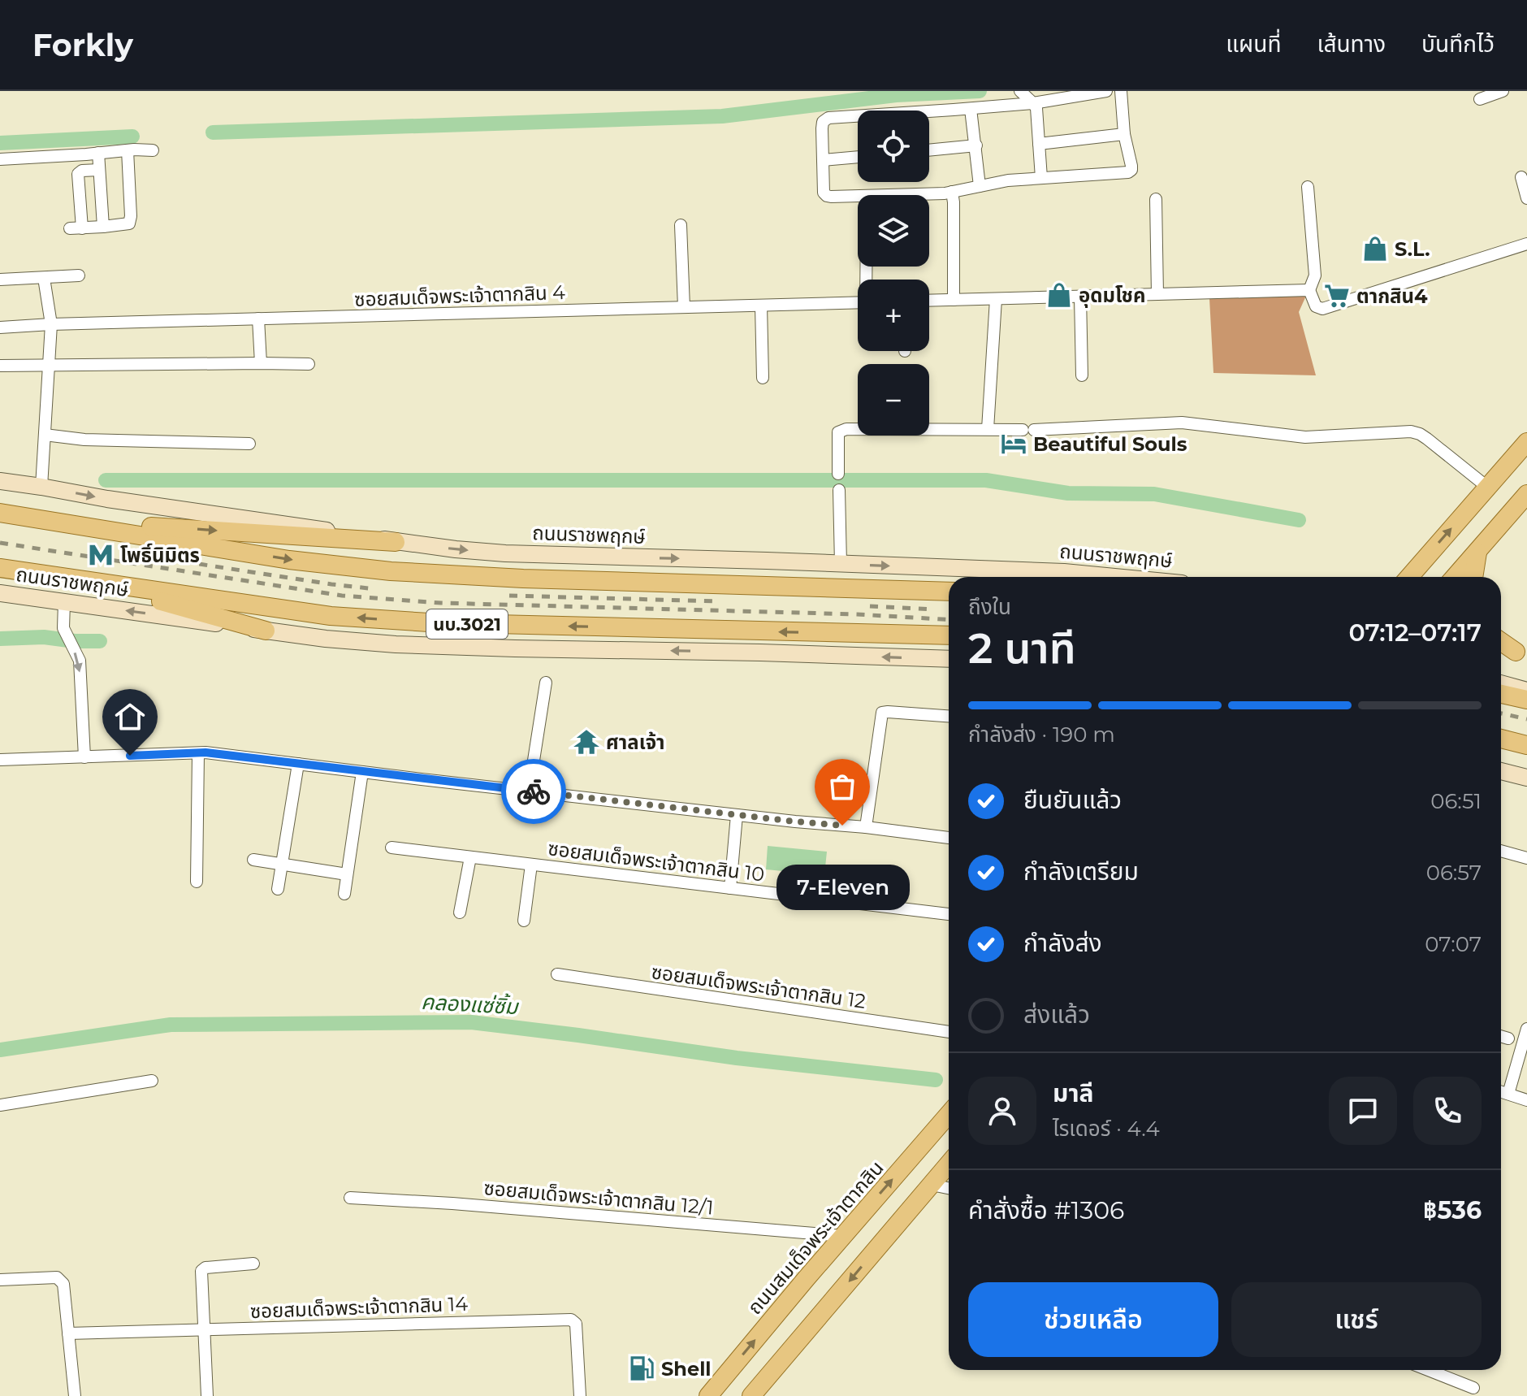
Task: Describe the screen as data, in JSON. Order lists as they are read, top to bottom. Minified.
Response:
{"streets":{"main road":["ถนนราชพฤกษ์","นบ.3021","ถนนสมเด็จพระเจ้าตากสิน"],"street":["ซอยสมเด็จพระเจ้าตากสิน 4","ซอยสมเด็จพระเจ้าตากสิน 10","ซอยสมเด็จพระเจ้าตากสิน 12","ซอยสมเด็จพระเจ้าตากสิน 12/1","ซอยสมเด็จพระเจ้าตากสิน 14"]},"crossings":[["ซอยสมเด็จพระเจ้าตากสิน 12/1","ถนนสมเด็จพระเจ้าตากสิน"]],"water":["คลองแซ่ซิ้ม"],"places":{"shop":["S.L.","อุดมโชค"],"supermarket":["ตากสิน4"],"hotel":["Beautiful Souls"],"metro station":["โพธิ์นิมิตร"],"temple":["ศาลเจ้า"],"other":["7-Eleven"],"fuel station":["Shell"]},"page":{"header":"Forkly","nav":["แผนที่","เส้นทาง","บันทึกไว้"],"map_buttons":["+","−"],"heading":["2 นาที","ถึงใน","07:12–07:17"],"panel":["มาลี","ไรเดอร์ · 4.4","คำสั่งซื้อ #1306","฿536"],"bar":"กำลังส่ง · 190 m","list":[["ยืนยันแล้ว","06:51"],["กำลังเตรียม","06:57"],["กำลังส่ง","07:07"],"ส่งแล้ว"],"bubble":"7-Eleven","buttons":["ช่วยเหลือ","แชร์"]}}
